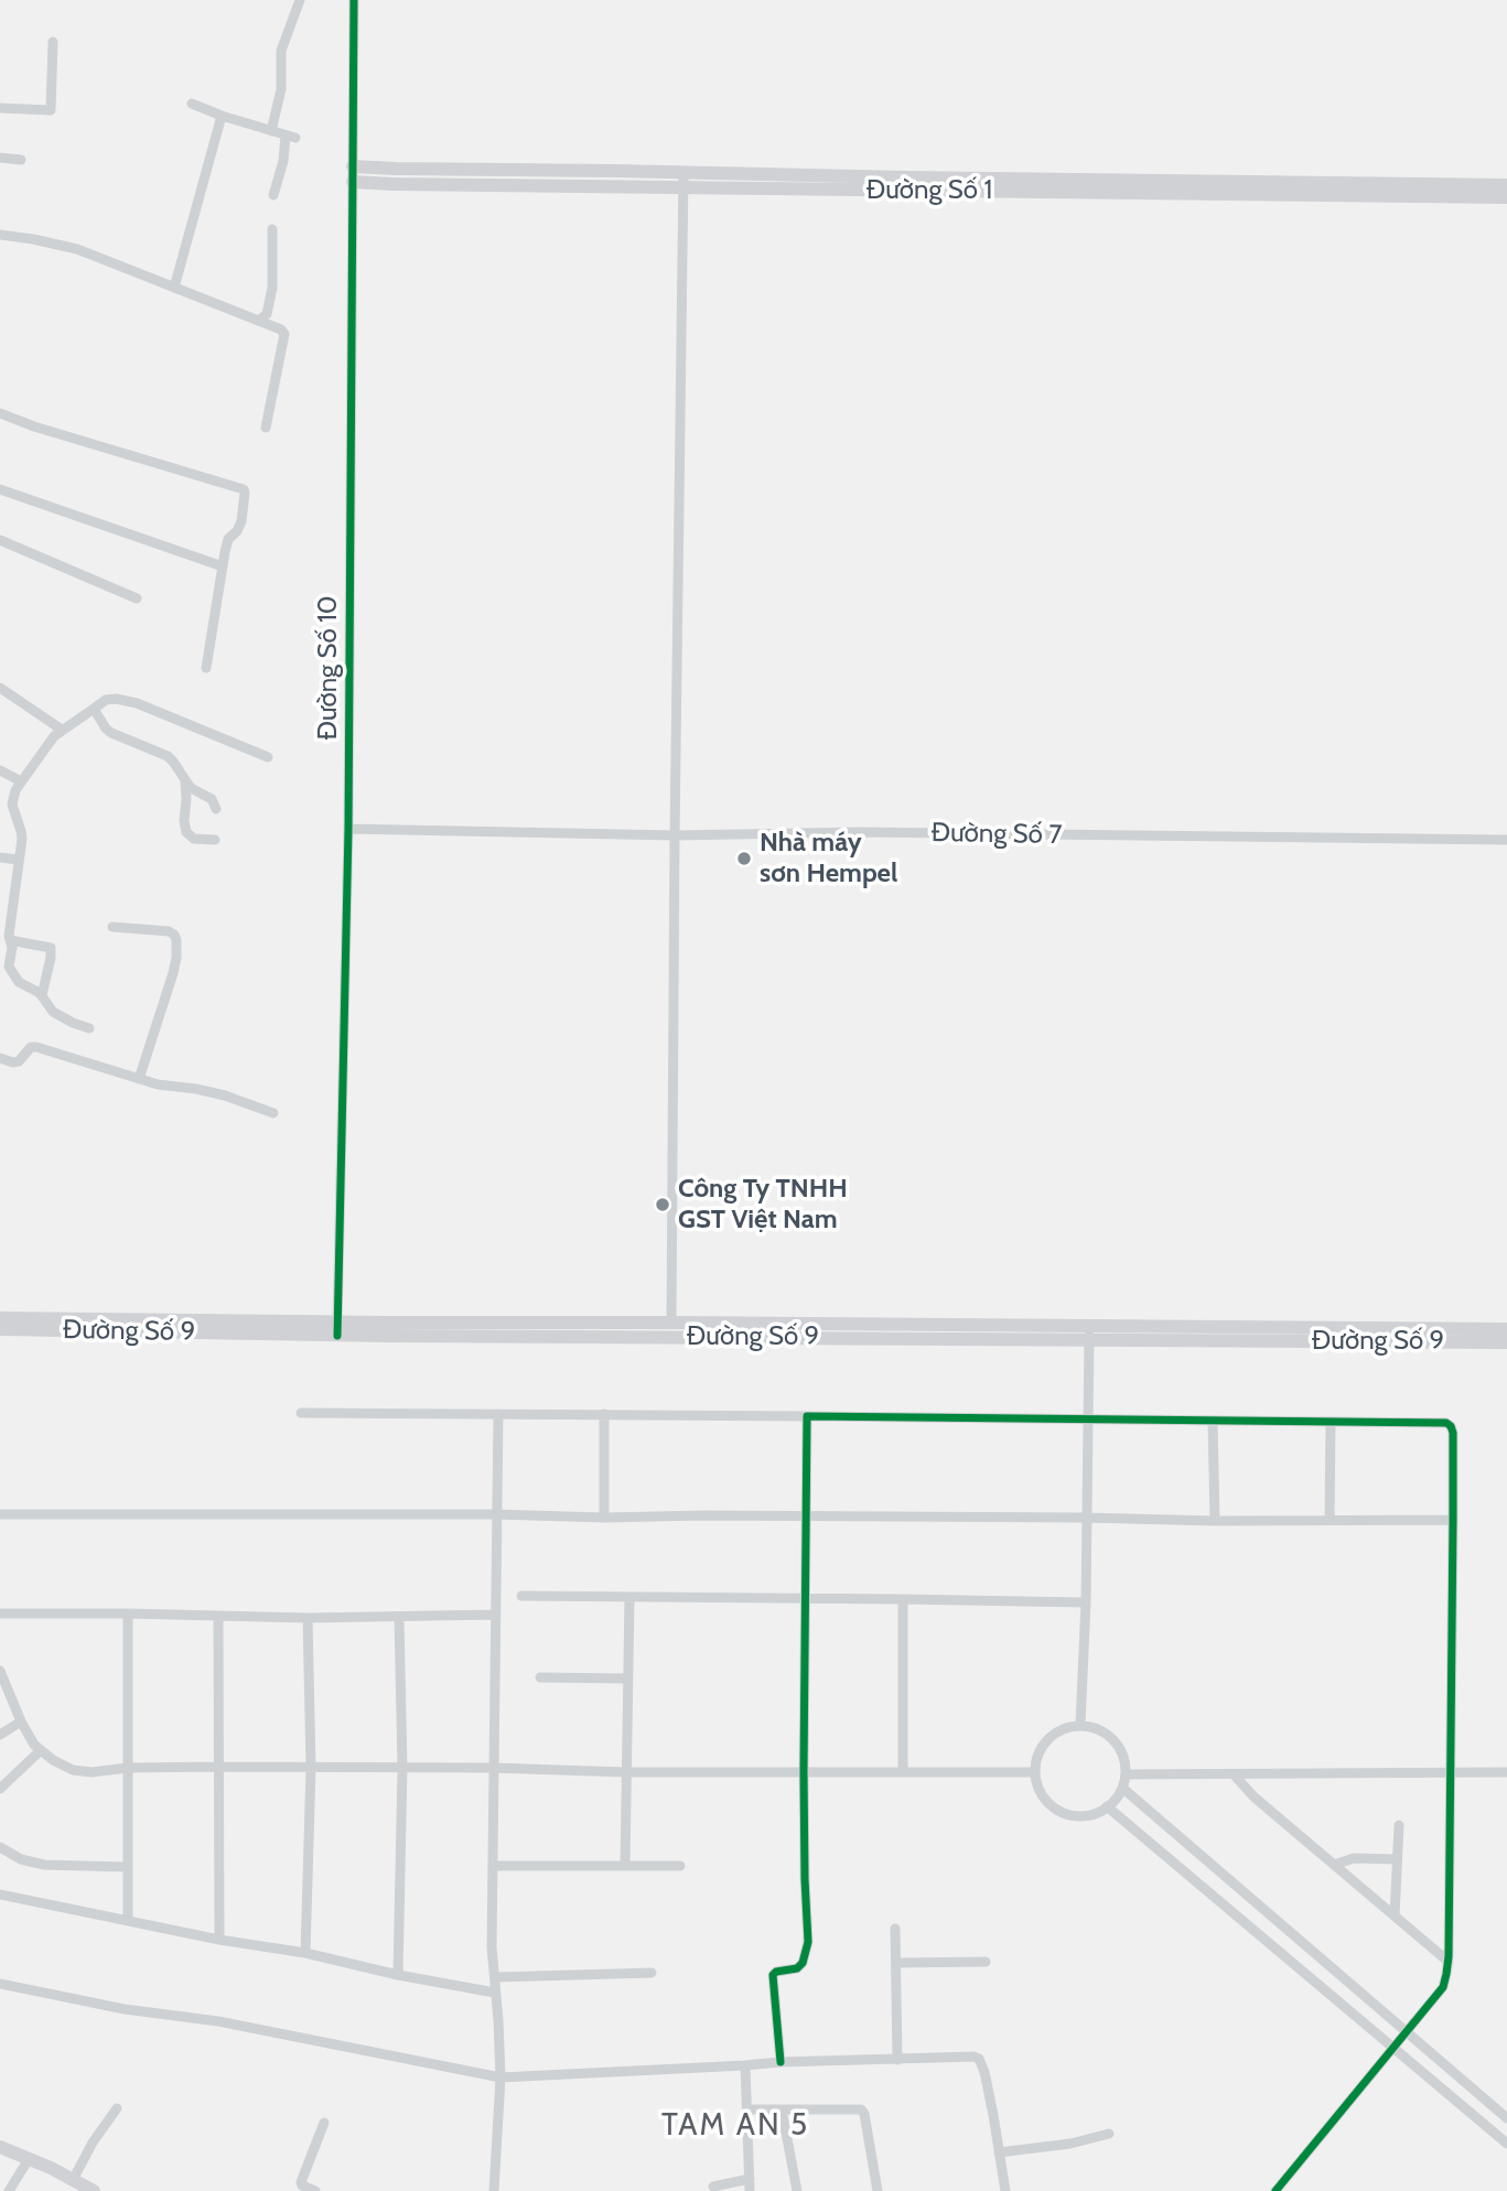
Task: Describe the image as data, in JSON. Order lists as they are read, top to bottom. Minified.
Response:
{"streets":{"street":["Đường Số 1","Đường Số 10","Đường Số 7","Đường Số 9"]},"crossings":[["Đường Số 1","Đường Số 10"],["Đường Số 10","Đường Số 7"],["Đường Số 10","Đường Số 9"]],"districts":["TAM AN 5"],"places":["Nhà máy sơn Hempel","Công Ty TNHH GST Việt Nam"]}
